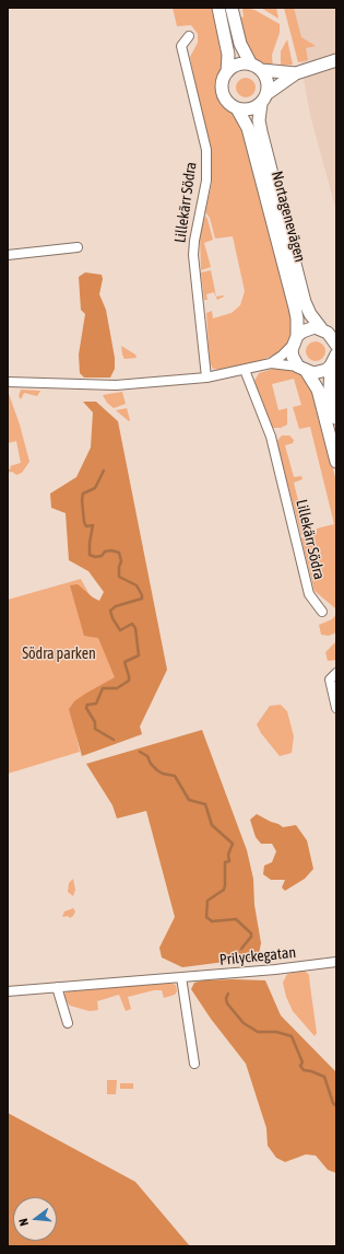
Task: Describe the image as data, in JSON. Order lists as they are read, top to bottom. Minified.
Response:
{"streets":{"street":["Lillekärr Södra","Nortagenevägen","Prilyckegatan"]},"parks":["Södra parken"],"north":"left"}
